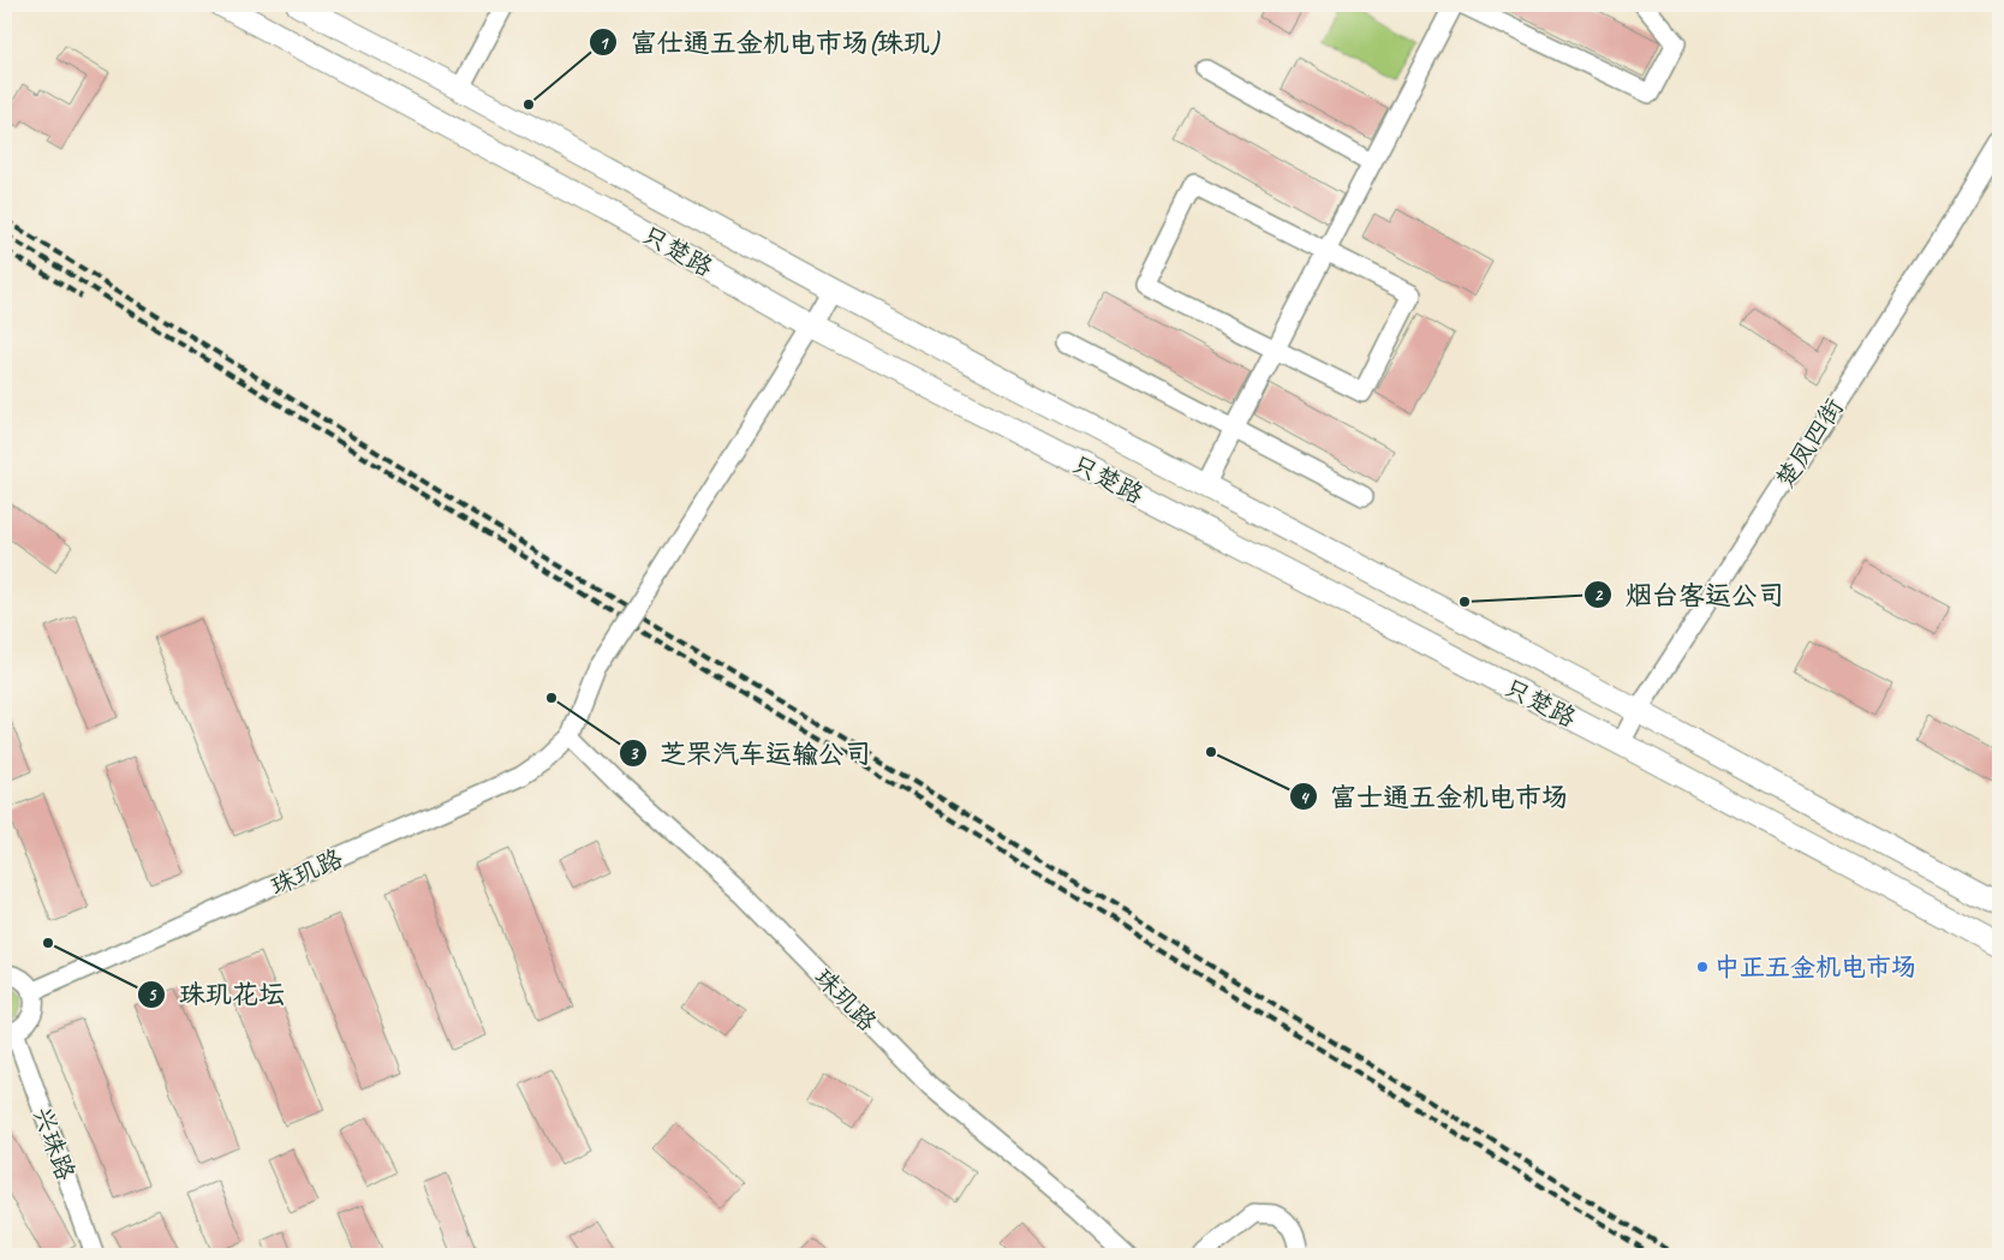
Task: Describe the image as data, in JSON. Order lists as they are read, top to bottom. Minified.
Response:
{"streets":{"main road":["只楚路"],"street":["楚凤四街","珠玑路","兴珠路"]},"crossings":[["只楚路","楚凤四街"],["只楚路","珠玑路"]],"places":["富仕通五金机电市场(珠玑)","烟台客运公司","芝罘汽车运输公司","富士通五金机电市场","珠玑花坛","中正五金机电市场"]}
